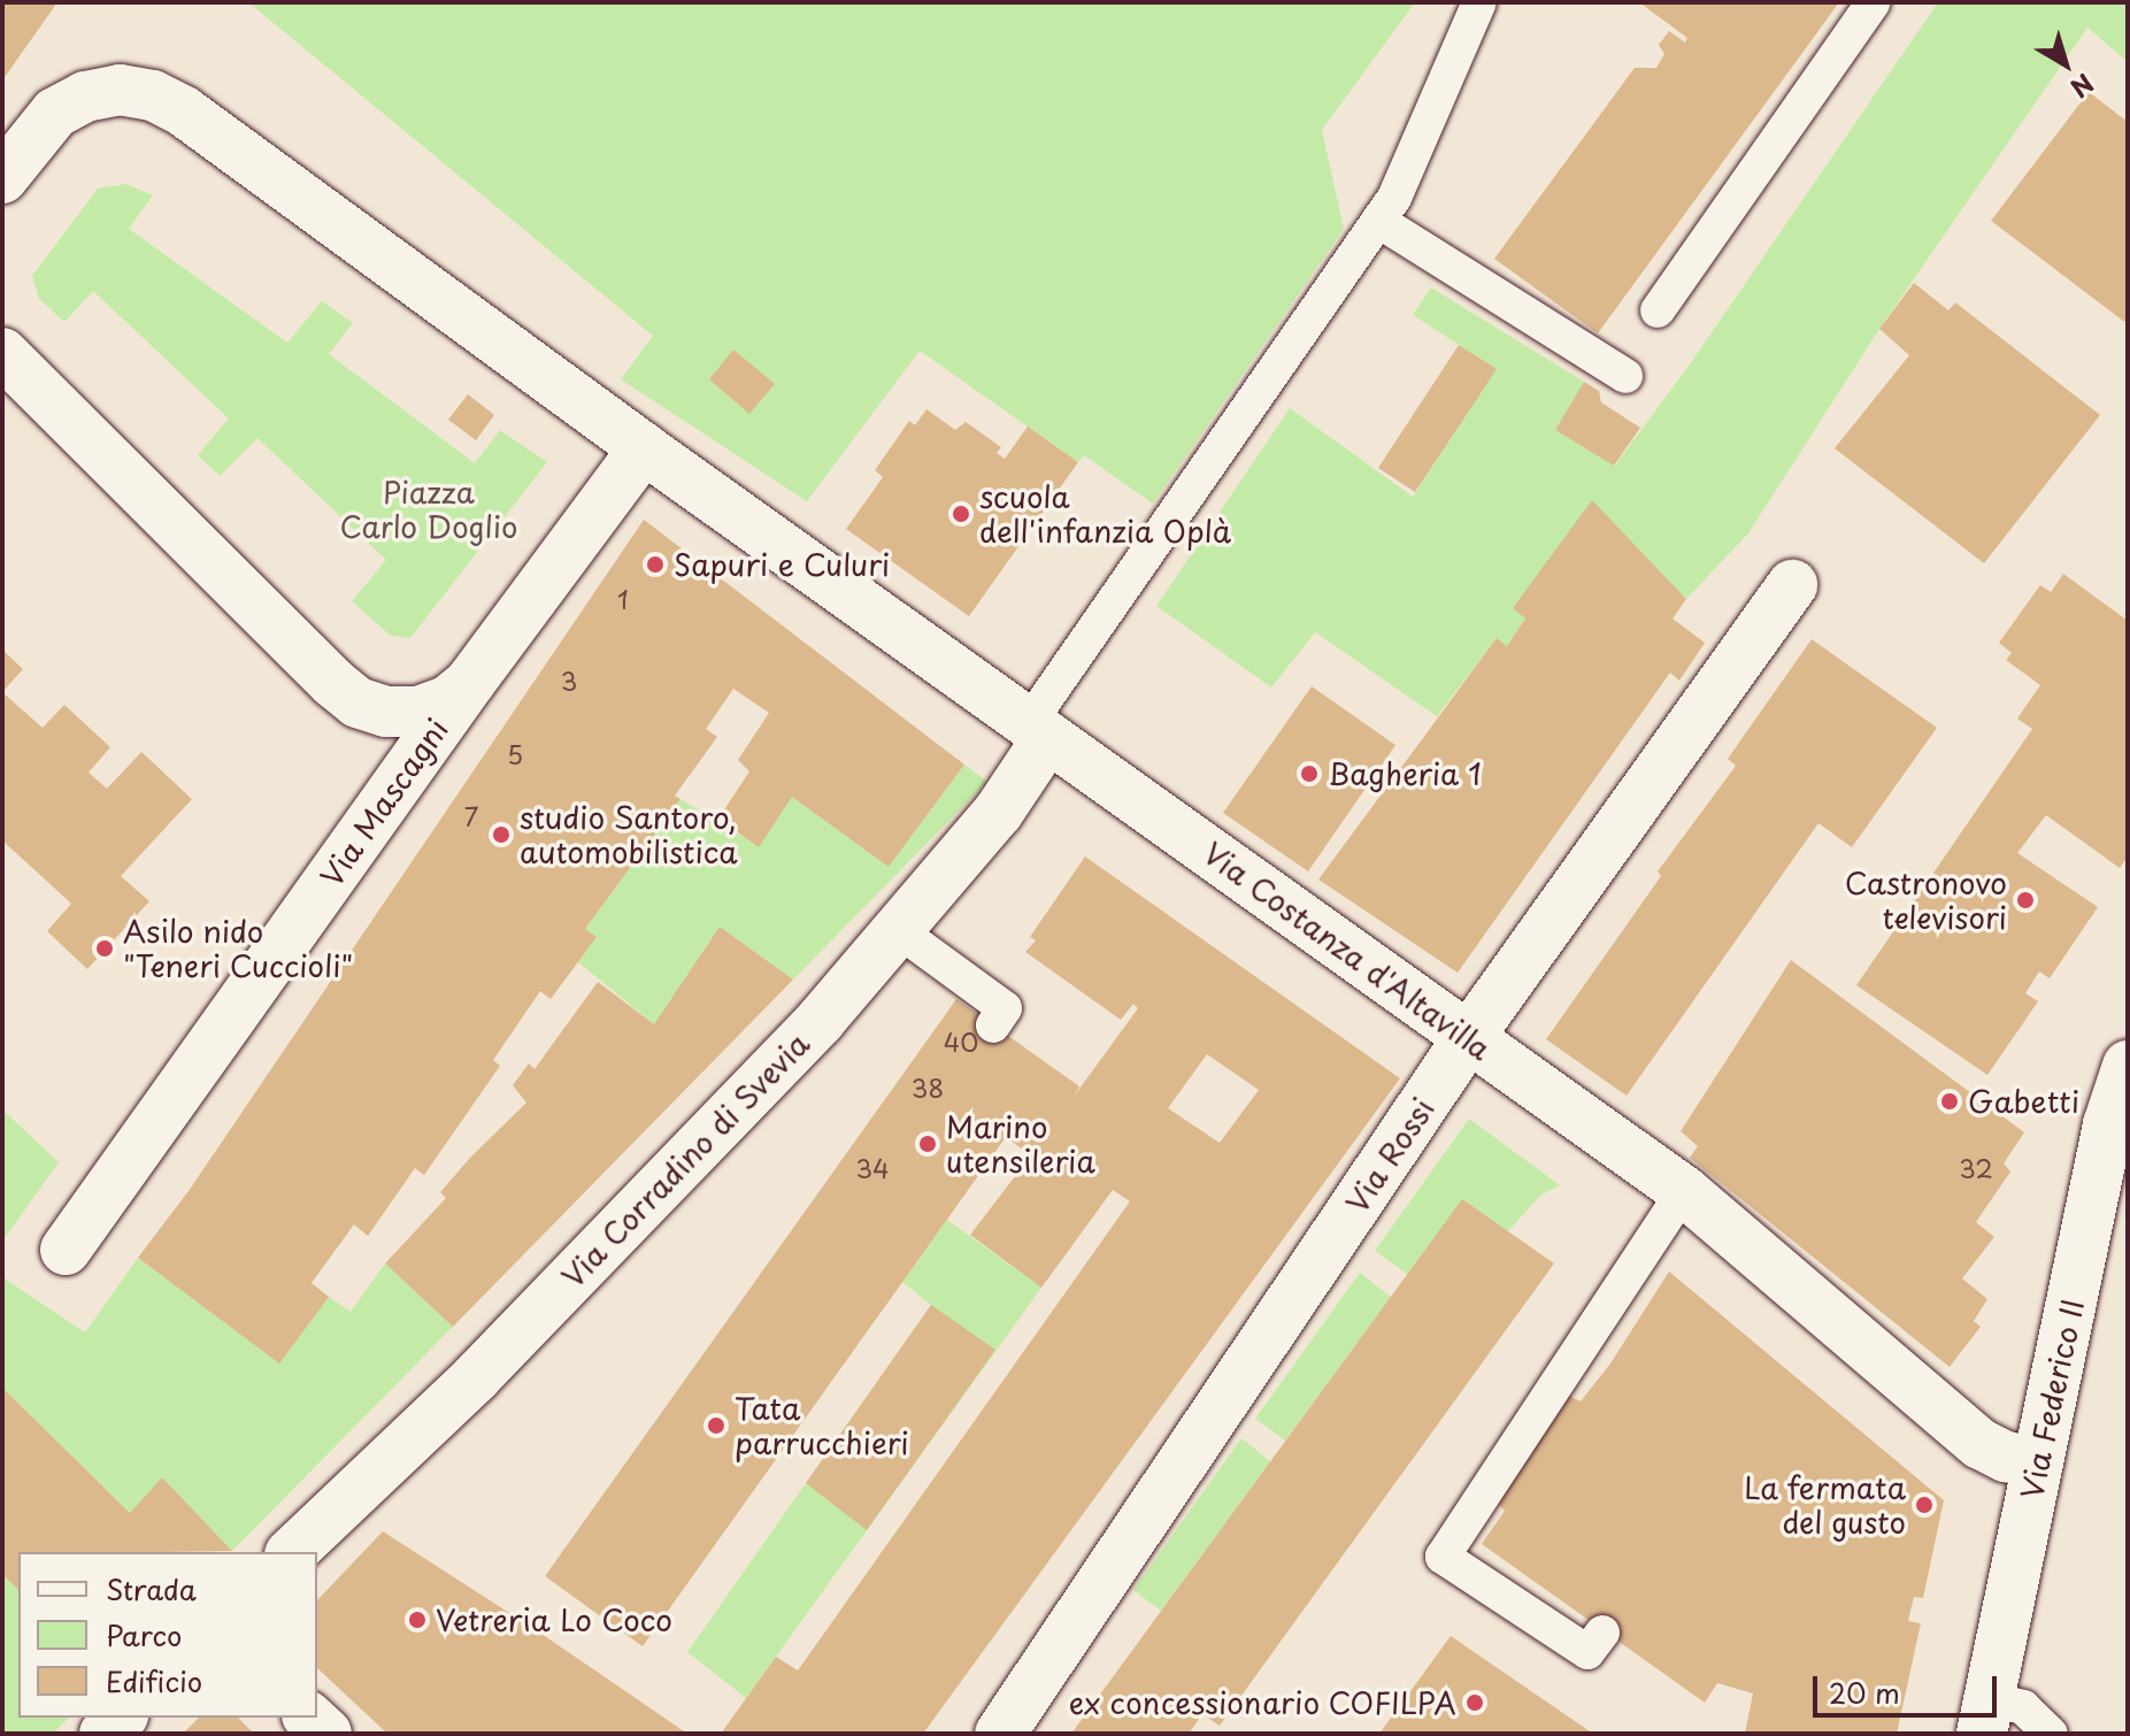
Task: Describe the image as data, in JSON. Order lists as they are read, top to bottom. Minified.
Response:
{"streets":{"street":["Via Mascagni","Via Costanza d'Altavilla","Via Rossi","Via Corradino di Svevia","Via Federico II"]},"crossings":[["Via Mascagni","Via Costanza d'Altavilla"],["Via Costanza d'Altavilla","Via Rossi"],["Via Costanza d'Altavilla","Via Corradino di Svevia"],["Via Costanza d'Altavilla","Via Federico II"]],"parks":["Piazza Carlo Doglio"],"places":["scuola dell'infanzia Oplà","Sapuri e Culuri","Bagheria 1","studio Santoro, automobilistica","Castronovo televisori","Asilo nido \"Teneri Cuccioli\"","Gabetti","Marino utensileria","Tata parrucchieri","La fermata del gusto","Vetreria Lo Coco","ex concessionario COFILPA"],"house_numbers":["1","3","5","7","40","38","34","32"],"legend":["Strada","Parco","Edificio"],"scale_bar":"20 m","north":"bottom right"}
